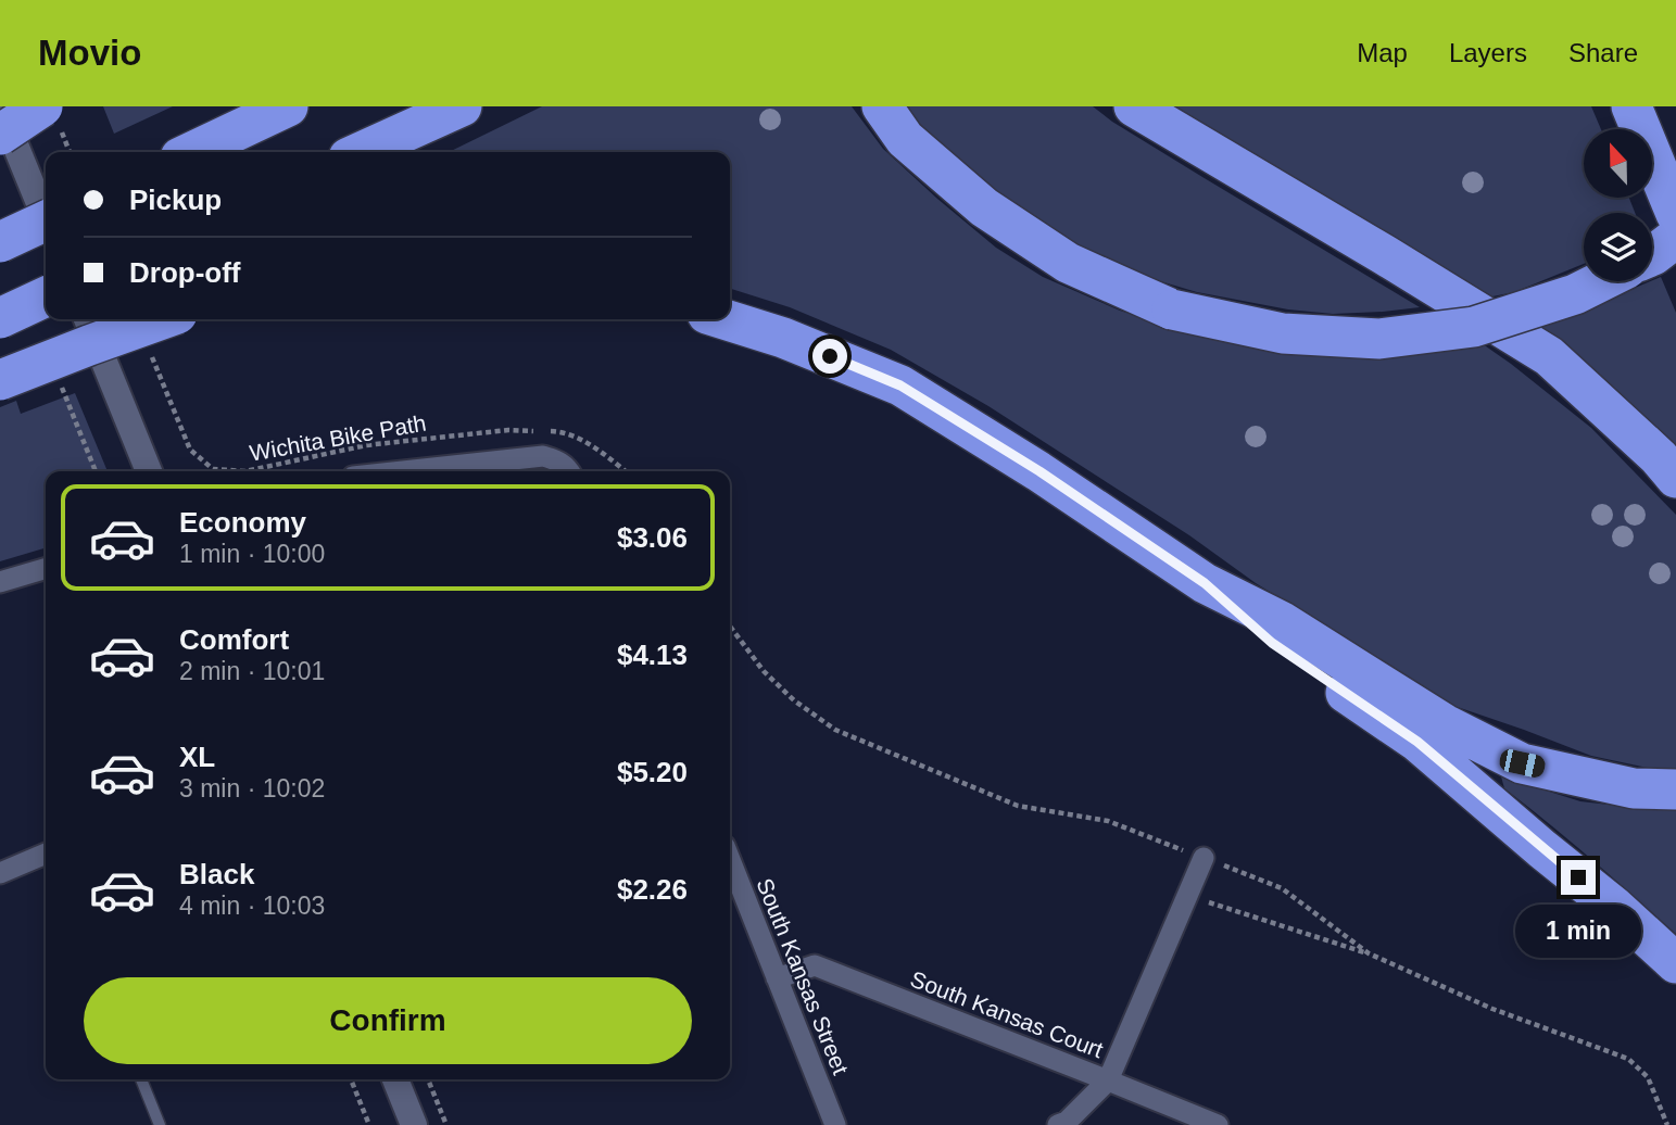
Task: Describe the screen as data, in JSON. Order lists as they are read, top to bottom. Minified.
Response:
{"streets":{"street":["South Kansas Street","South Kansas Court"],"path":["Wichita Bike Path"]},"crossings":[["South Kansas Street","South Kansas Court"]],"north":"top","page":{"header":"Movio","nav":["Map","Layers","Share"],"banner":["Pickup","Drop-off"],"list":[{"name":"Economy","note":"1 min · 10:00","value":"$3.06"},{"name":"Comfort","note":"2 min · 10:01","value":"$4.13"},{"name":"XL","note":"3 min · 10:02","value":"$5.20"},{"name":"Black","note":"4 min · 10:03","value":"$2.26"}],"bubble":"1 min","buttons":"Confirm"}}
